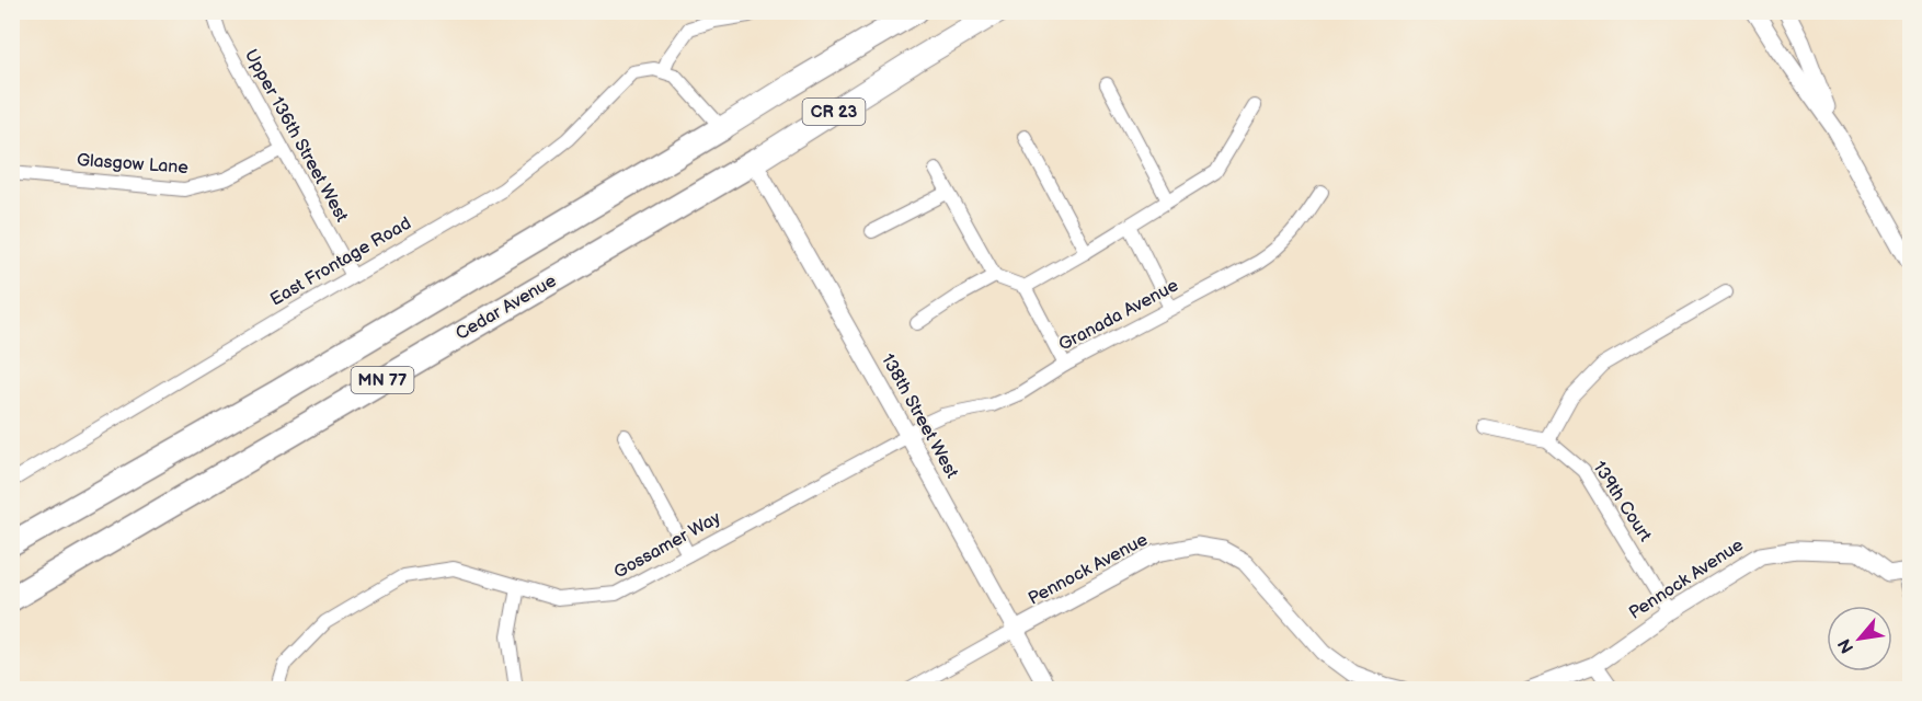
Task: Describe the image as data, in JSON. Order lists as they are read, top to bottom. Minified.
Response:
{"streets":{"highway":["CR 23","Cedar Avenue","MN 77"],"street":["Upper 136th Street West","Glasgow Lane","East Frontage Road","Granada Avenue","138th Street West","139th Court","Gossamer Way","Pennock Avenue"]},"crossings":[["CR 23","MN 77"],["Upper 136th Street West","Glasgow Lane"],["Upper 136th Street West","East Frontage Road"],["Cedar Avenue","138th Street West"],["Granada Avenue","138th Street West"],["Granada Avenue","Gossamer Way"],["138th Street West","Gossamer Way"],["138th Street West","Pennock Avenue"],["139th Court","Pennock Avenue"]],"north":"bottom left"}
